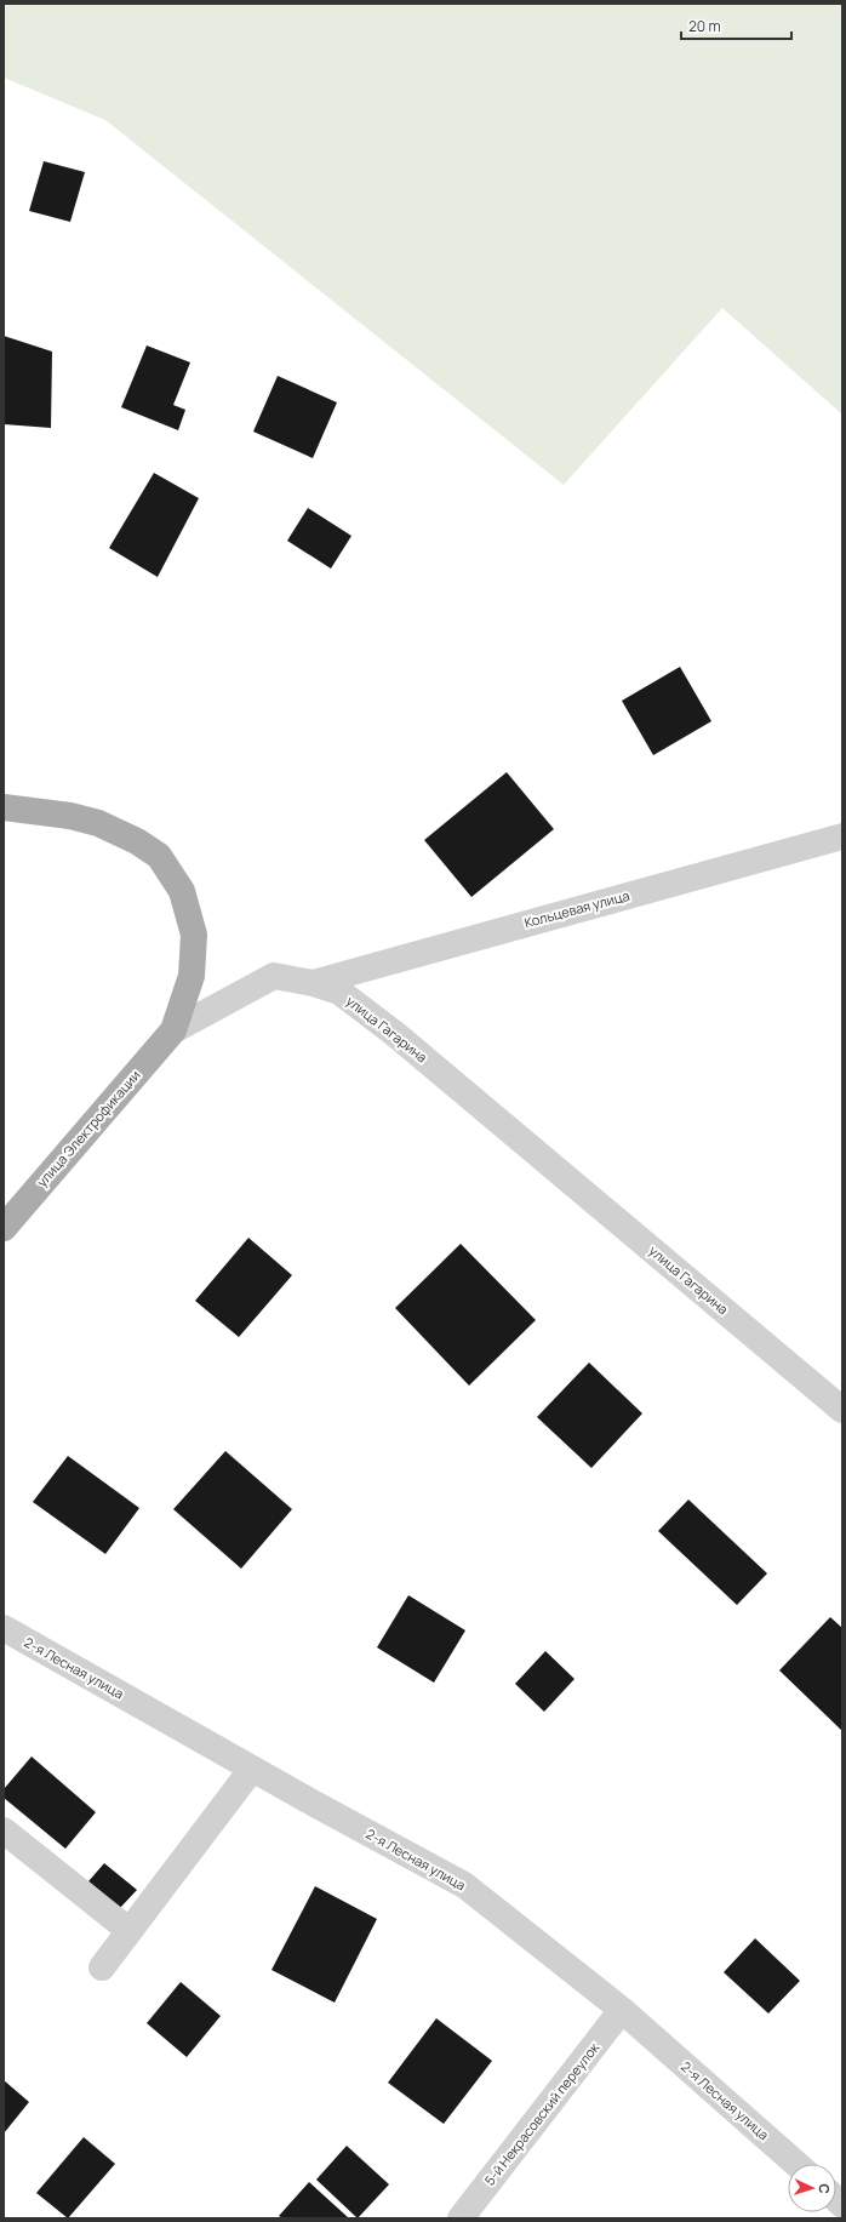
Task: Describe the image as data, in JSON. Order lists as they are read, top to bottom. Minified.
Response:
{"streets":{"main road":["улица Электрофикации"],"street":["Кольцевая улица","улица Гагарина","2-я Лесная улица","5-й Некрасовский переулок"]},"crossings":[["Кольцевая улица","улица Гагарина"],["улица Гагарина","улица Электрофикации"],["2-я Лесная улица","5-й Некрасовский переулок"]],"scale_bar":"20 m","north":"right"}
